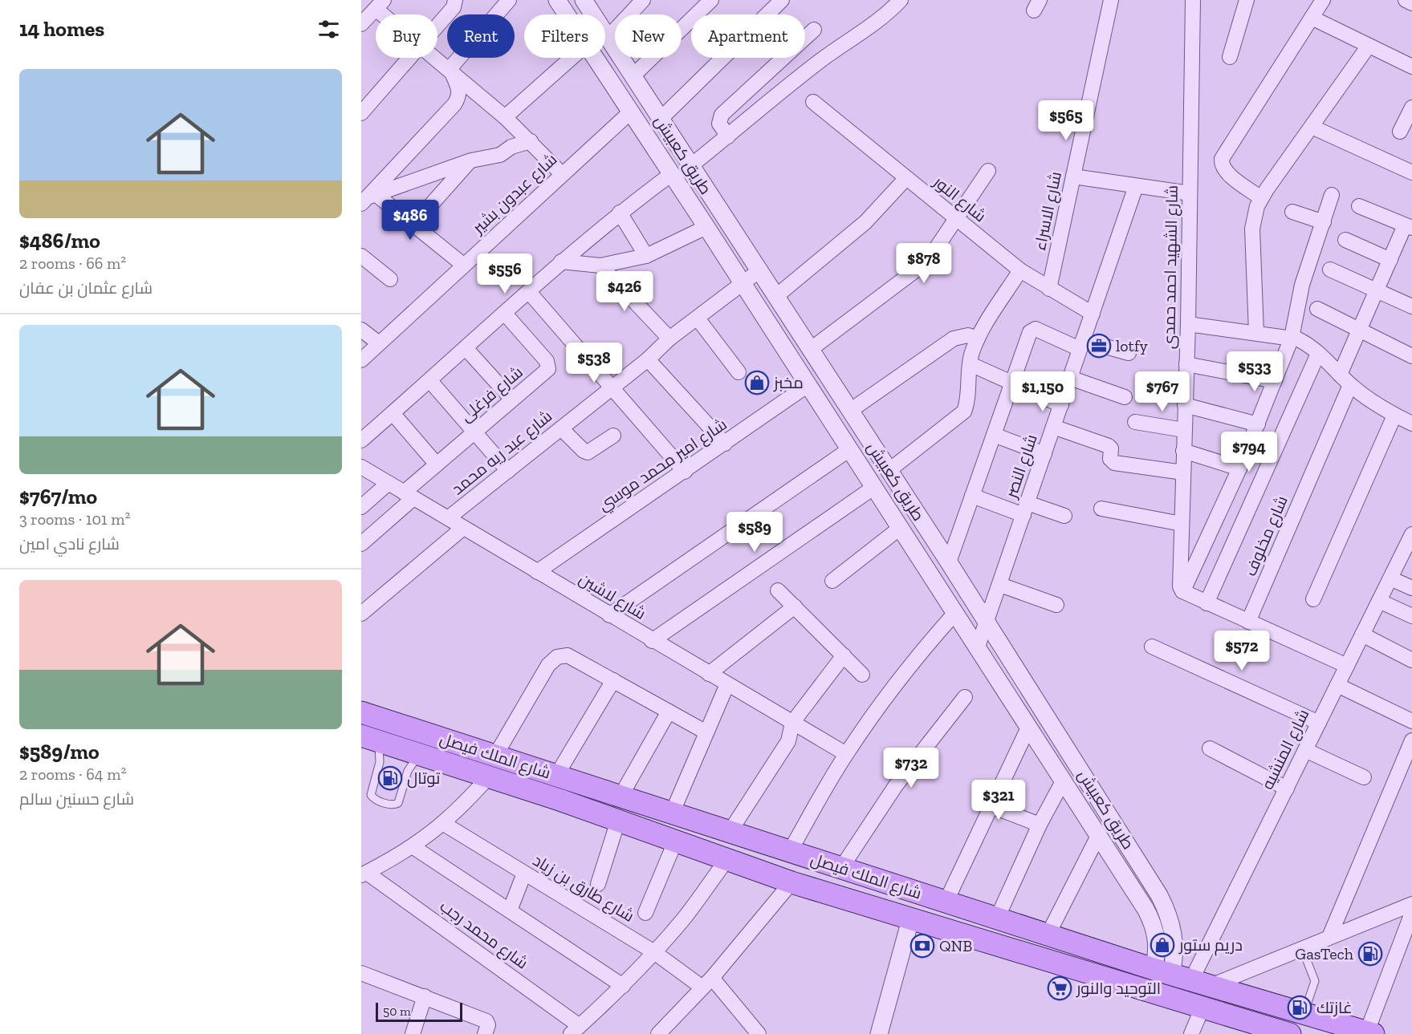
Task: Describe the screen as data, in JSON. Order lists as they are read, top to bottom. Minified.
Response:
{"streets":{"main road":["شارع الملك فيصل"],"street":["طريق كعبيش","شارع عبدون بشير","شارع النور","شارع الاسراء","شارع الشهيد احمد حمدى","شارع فرغلى","شارع عبد ريه محمد","شارع امير محمد موسي","شارع النصر","شارع مخلوف","شارع لاشين","شارع المنشيه","شارع طارق بن زياد","شارع محمد رجب"]},"crossings":[["طريق كعبيش","شارع عبدون بشير"],["طريق كعبيش","شارع عبد ريه محمد"],["طريق كعبيش","شارع امير محمد موسي"],["طريق كعبيش","شارع النصر"],["طريق كعبيش","شارع المنشيه"],["طريق كعبيش","شارع الملك فيصل"],["شارع النور","شارع الاسراء"],["شارع النور","شارع النصر"],["شارع فرغلى","شارع لاشين"],["شارع عبد ريه محمد","شارع لاشين"],["شارع امير محمد موسي","شارع لاشين"],["شارع المنشيه","شارع الملك فيصل"]],"places":{"office":["lotfy"],"shop":["مخبز","دريم ستور"],"fuel station":["توتال","GasTech","غازتك"],"bank":["QNB"],"supermarket":["التوحيد والنور"]},"scale_bar":"50 m","page":{"heading":"14 homes","chip":["Buy","Rent","Filters","New","Apartment"],"list":[{"name":"$486/mo","note":"2 rooms · 66 m² · شارع عثمان بن عفان"},{"name":"$767/mo","note":"3 rooms · 101 m² · شارع نادي امين"},{"name":"$589/mo","note":"2 rooms · 64 m² · شارع حسنين سالم"}],"price":["$565","$486","$878","$556","$426","$538","$533","$1,150","$767","$794","$589","$572","$732","$321"],"scale":"50 m"}}
